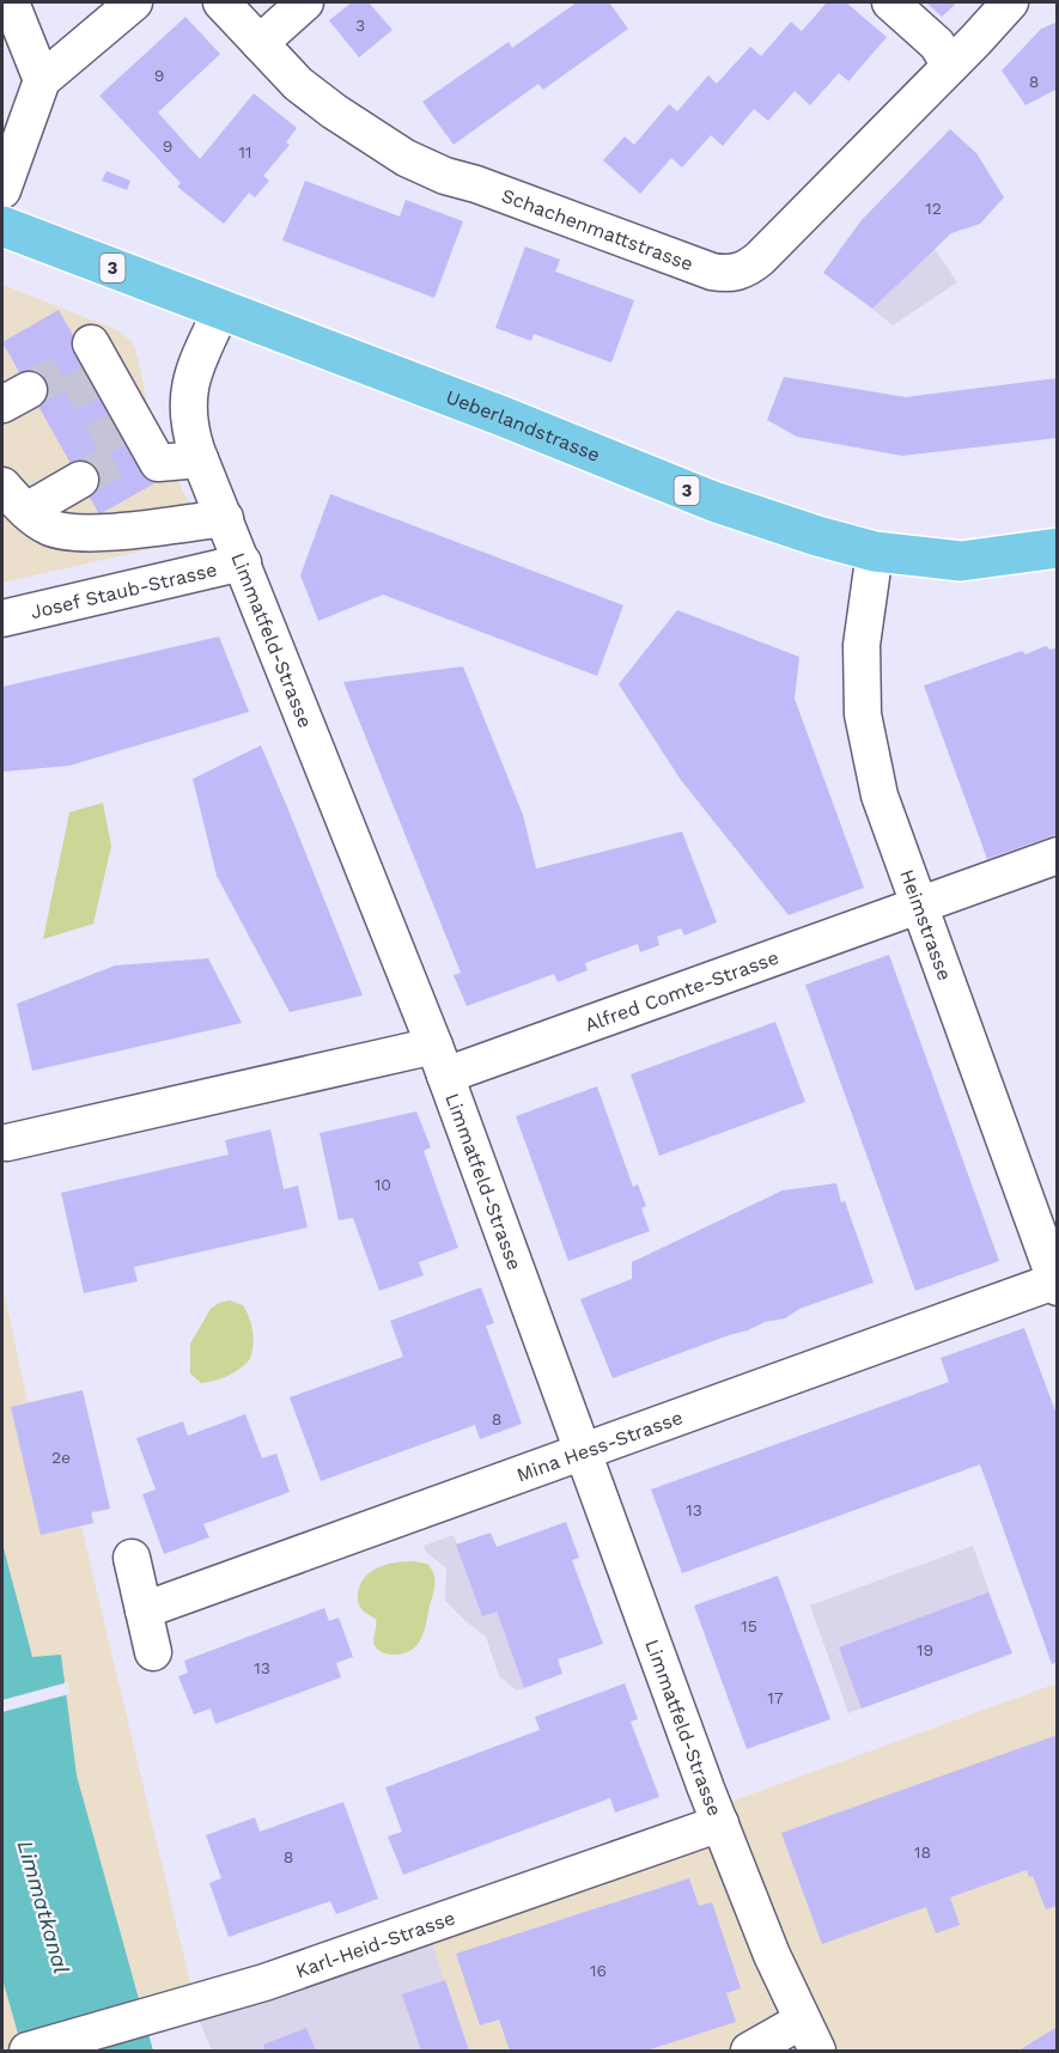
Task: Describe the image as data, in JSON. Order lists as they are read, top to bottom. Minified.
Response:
{"streets":{"main road":["3","Ueberlandstrasse"],"street":["Schachenmattstrasse","Josef Staub-Strasse","Limmatfeld-Strasse","Heimstrasse","Alfred Comte-Strasse","Mina Hess-Strasse","Karl-Heid-Strasse"]},"crossings":[["Ueberlandstrasse","Limmatfeld-Strasse"],["Ueberlandstrasse","Heimstrasse"],["Josef Staub-Strasse","Limmatfeld-Strasse"],["Limmatfeld-Strasse","Alfred Comte-Strasse"],["Limmatfeld-Strasse","Mina Hess-Strasse"],["Limmatfeld-Strasse","Karl-Heid-Strasse"],["Heimstrasse","Alfred Comte-Strasse"],["Heimstrasse","Mina Hess-Strasse"]],"water":["Limmatkanal"],"house_numbers":["3","9","8","9","11","12","10","8","2e","13","15","19","13","17","18","8","16"]}
